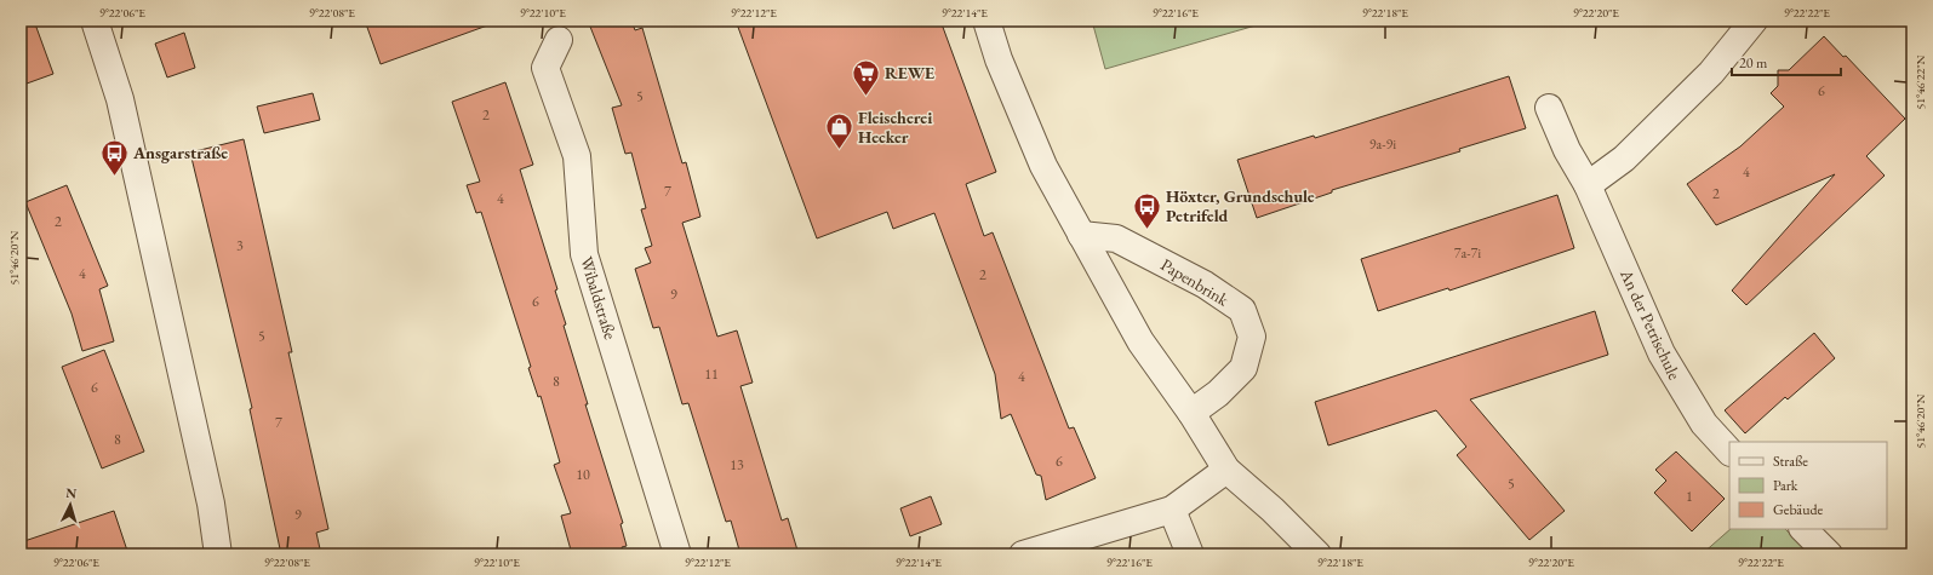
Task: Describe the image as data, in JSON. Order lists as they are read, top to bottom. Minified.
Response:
{"streets":{"street":["Papenbrink","Wibaldstraße","An der Petrischule"]},"places":{"supermarket":["REWE"],"shop":["Fleischerei Hecker"],"bus stop":["Ansgarstraße","Höxter, Grundschule Petrifeld"]},"house_numbers":["6","5","2","9a-9i","4","7","2","4","2","3","7a-7i","4","2","9","6","5","11","4","8","6","7","8","6","13","10","5","1","9"],"legend":["Straße","Park","Gebäude"],"scale_bar":"20 m","north":"top","coordinates":["9°22'06\"E","9°22'08\"E","9°22'10\"E","9°22'12\"E","9°22'14\"E","9°22'16\"E","9°22'18\"E","9°22'20\"E","9°22'22\"E","51°46'22\"N","51°46'20\"N"]}
